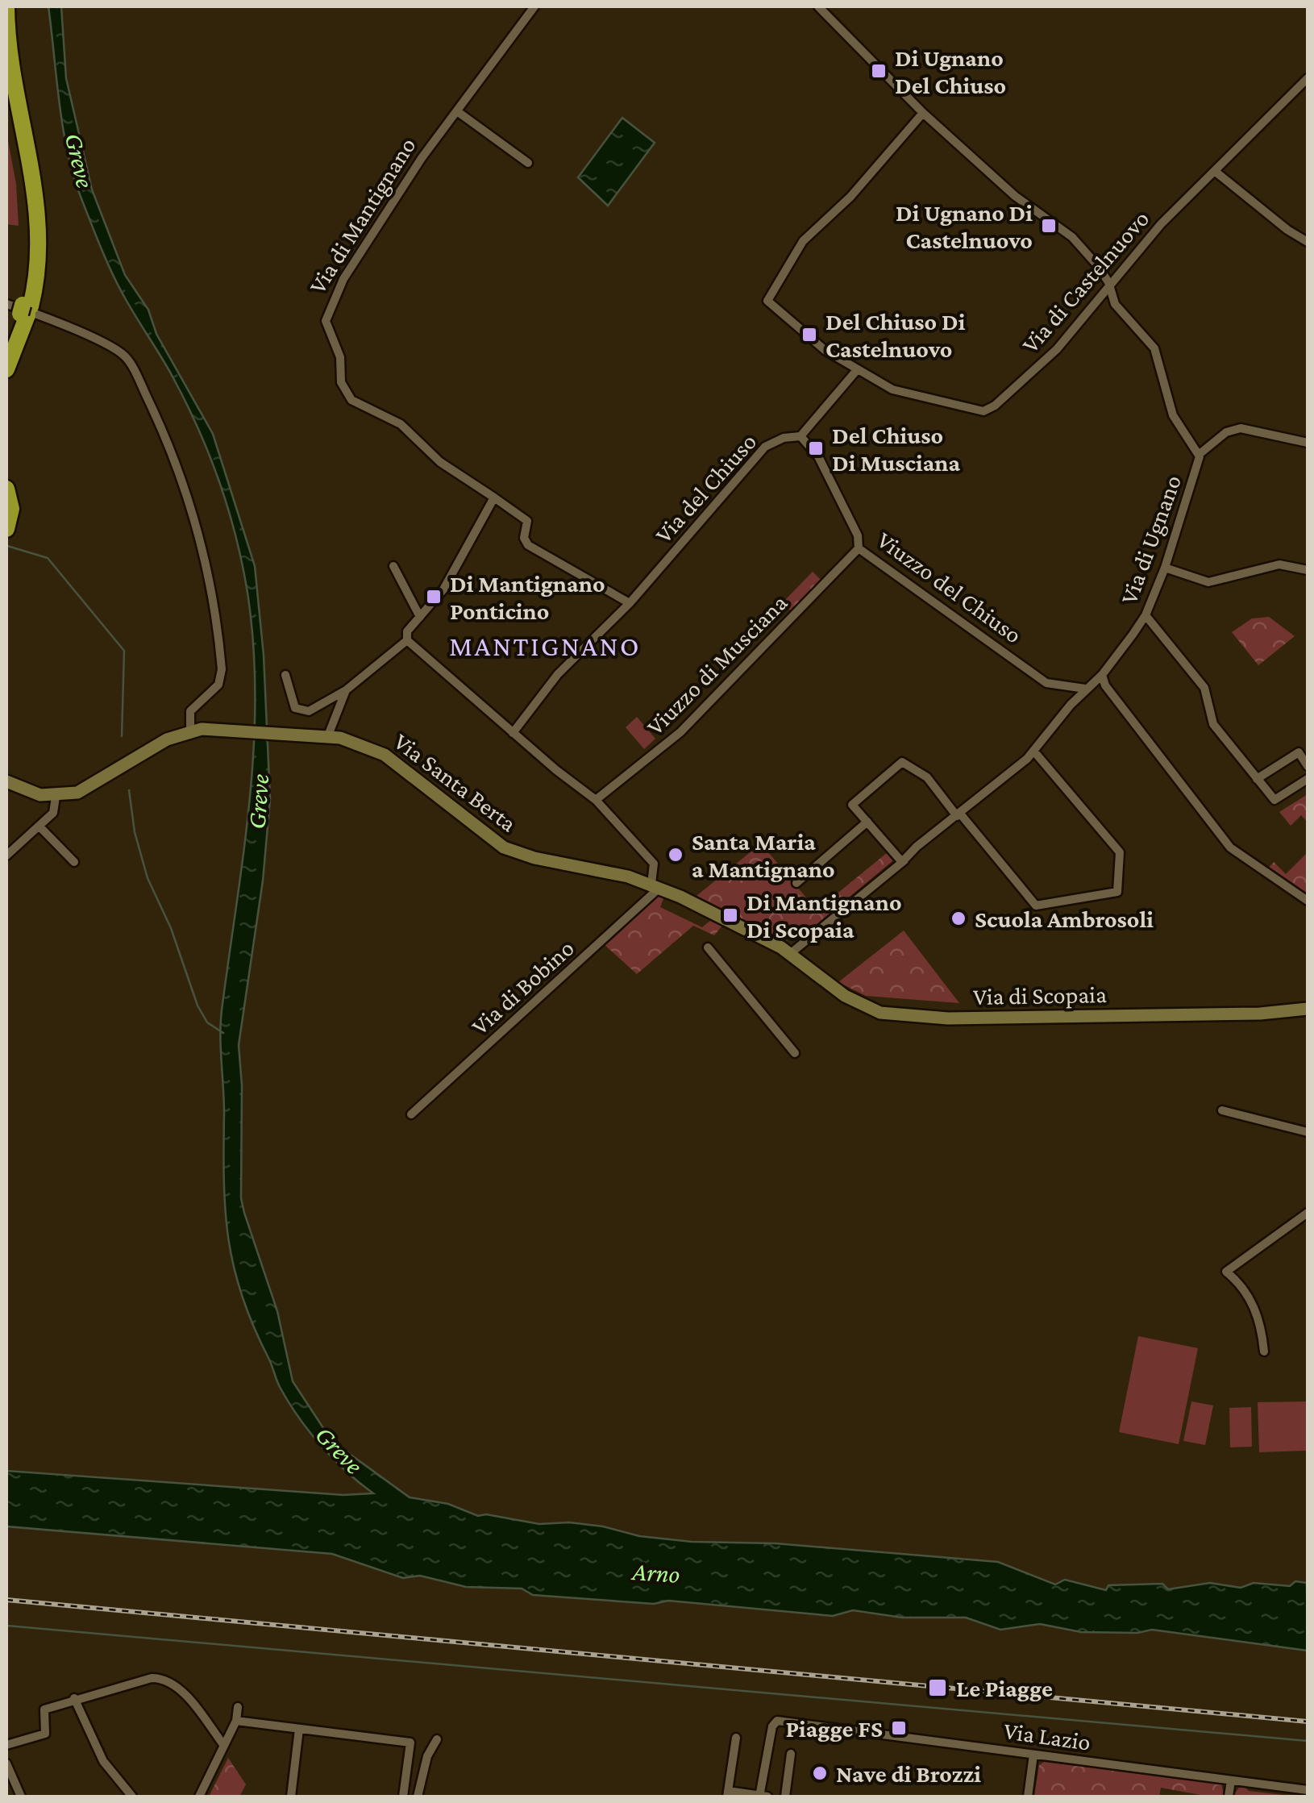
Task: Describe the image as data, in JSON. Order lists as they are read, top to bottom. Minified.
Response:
{"streets":{"street":["Via di Mantignano","Via di Castelnuovo","Via del Chiuso","Via di Ugnano","Viuzzo del Chiuso","Viuzzo di Musciana","Via Santa Berta","Via di Bobino","Via di Scopaia","Via Lazio"]},"crossings":[["Via di Mantignano","Via del Chiuso"],["Via di Castelnuovo","Via di Ugnano"],["Via del Chiuso","Viuzzo del Chiuso"],["Viuzzo del Chiuso","Viuzzo di Musciana"],["Via Santa Berta","Via di Bobino"]],"districts":["MANTIGNANO"],"water":["Greve","Arno"],"places":{"transit":["Di Ugnano Del Chiuso","Di Ugnano Di Castelnuovo","Del Chiuso Di Castelnuovo","Del Chiuso Di Musciana","Di Mantignano Ponticino","Di Mantignano Di Scopaia","Le Piagge","Piagge FS"],"other":["Santa Maria a Mantignano","Scuola Ambrosoli","Nave di Brozzi"]}}
